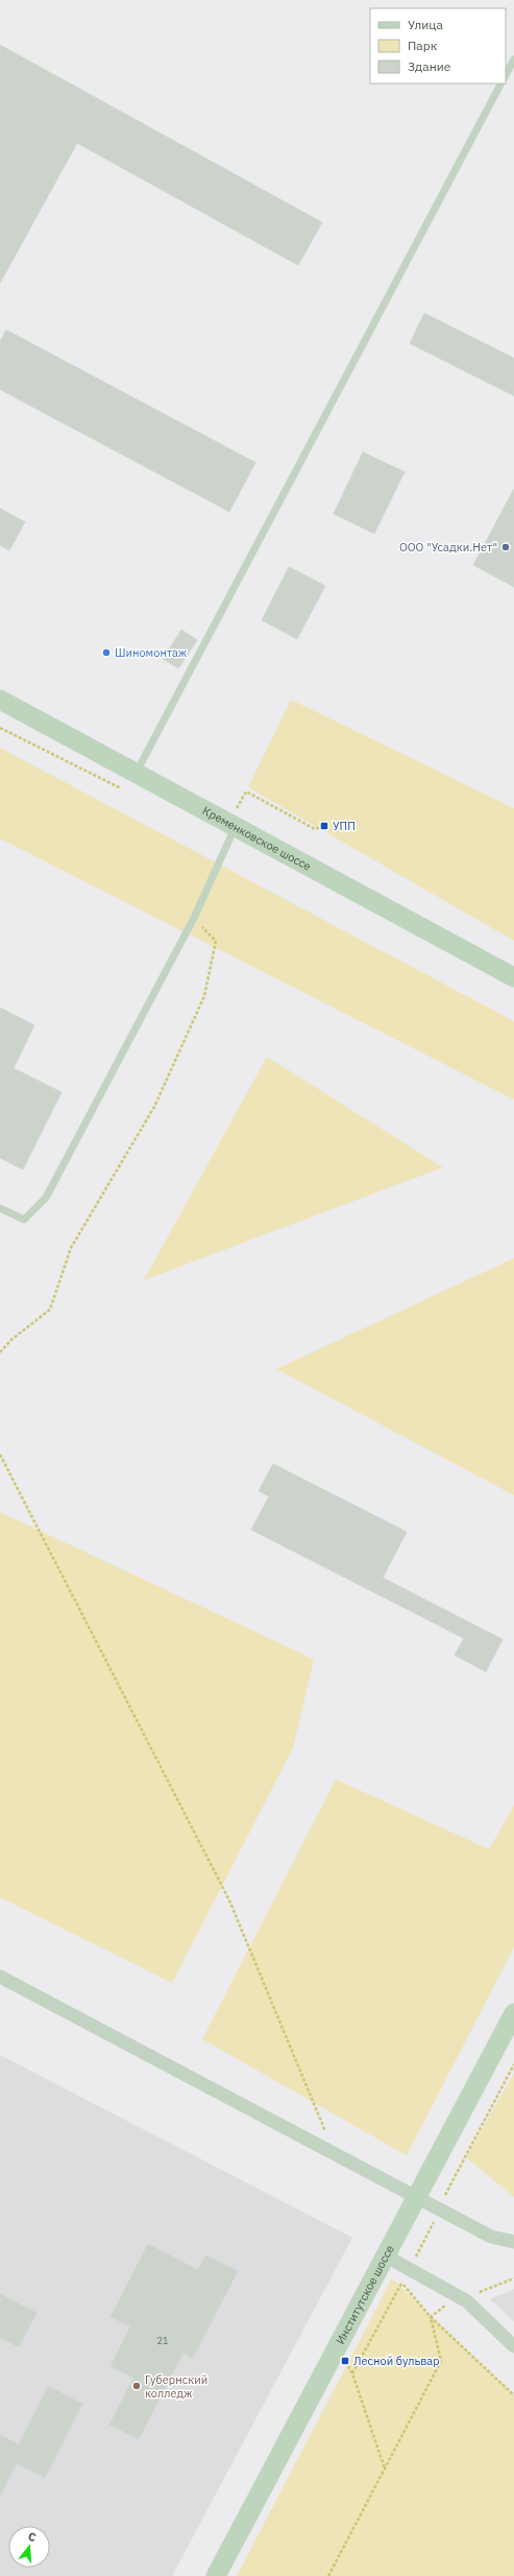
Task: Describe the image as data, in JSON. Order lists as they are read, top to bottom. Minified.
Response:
{"streets":{"street":["Кременковское шоссе","Институтское шоссе"]},"places":{"other":["ООО \"Усадки.Нет\"","Шиномонтаж","Губернский колледж"],"transit":["УПП","Лесной бульвар"]},"house_numbers":["21"],"legend":["Улица","Парк","Здание"],"north":"top"}
